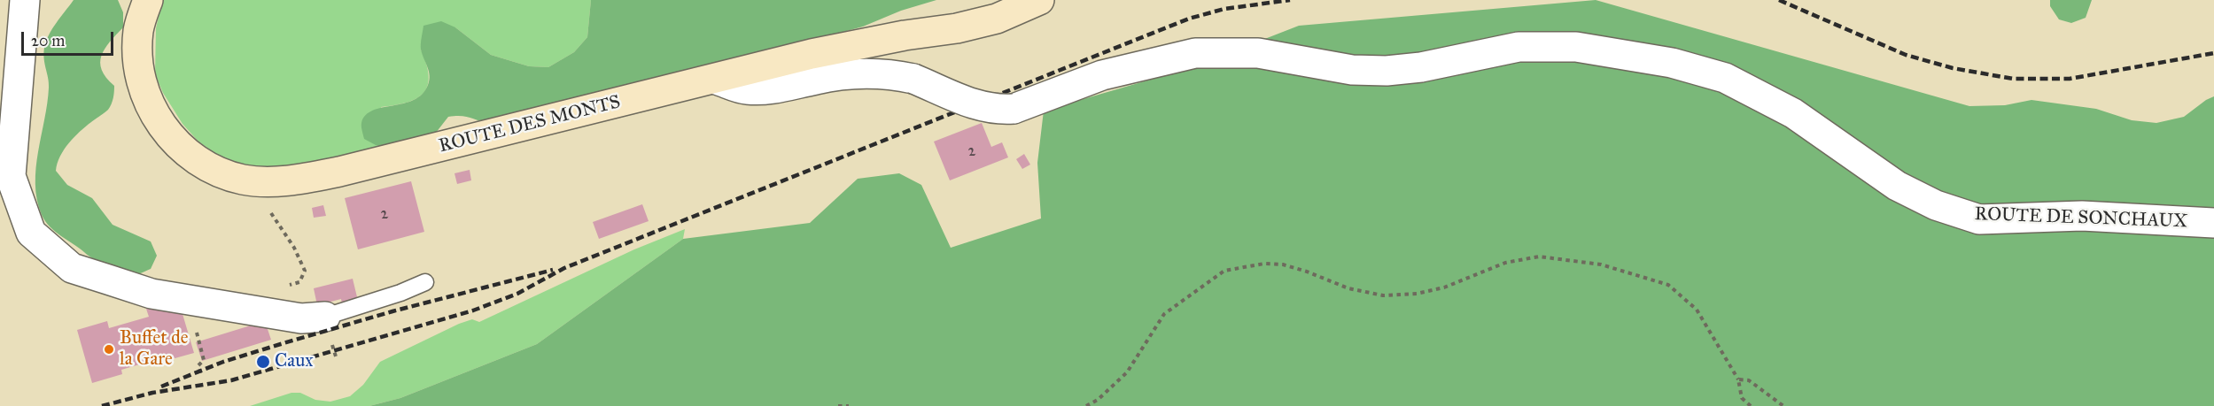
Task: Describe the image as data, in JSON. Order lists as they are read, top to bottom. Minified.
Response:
{"streets":{"street":["ROUTE DES MONTS","ROUTE DE SONCHAUX"]},"crossings":[["ROUTE DES MONTS","ROUTE DE SONCHAUX"]],"places":["Buffet de la Gare","Caux"],"house_numbers":["2","2"],"scale_bar":"20 m"}
